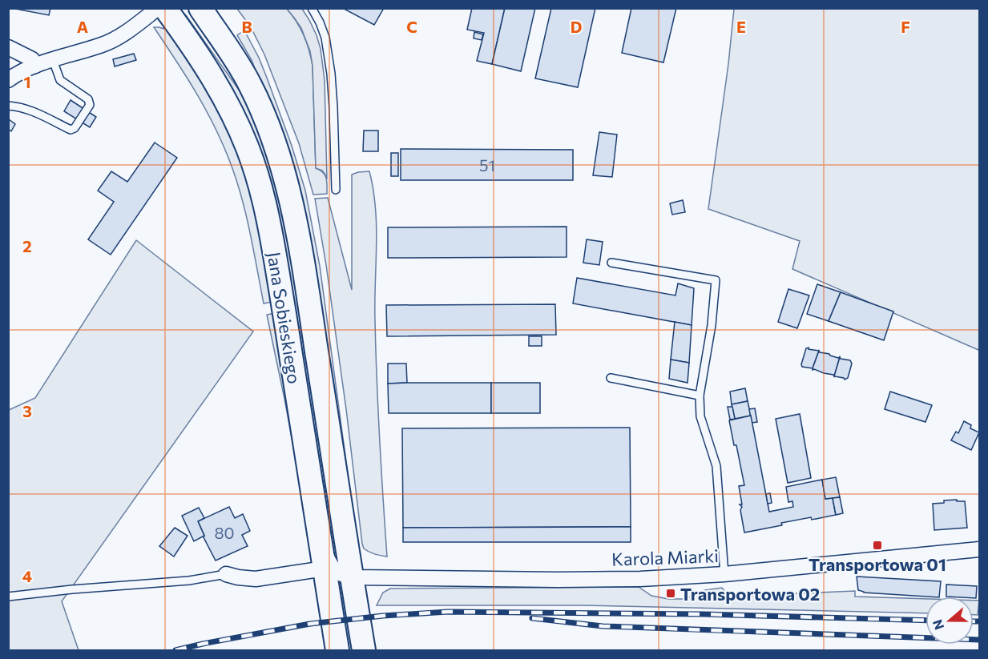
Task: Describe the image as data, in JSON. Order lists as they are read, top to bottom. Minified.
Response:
{"streets":{"main road":["Jana Sobieskiego"],"street":["Karola Miarki"]},"crossings":[["Jana Sobieskiego","Karola Miarki"]],"places":{"transit":["Transportowa 01","Transportowa 02"]},"house_numbers":["51","80"],"north":"left","grid":{"columns":["A","B","C","D","E","F"],"rows":["1","2","3","4"]}}
